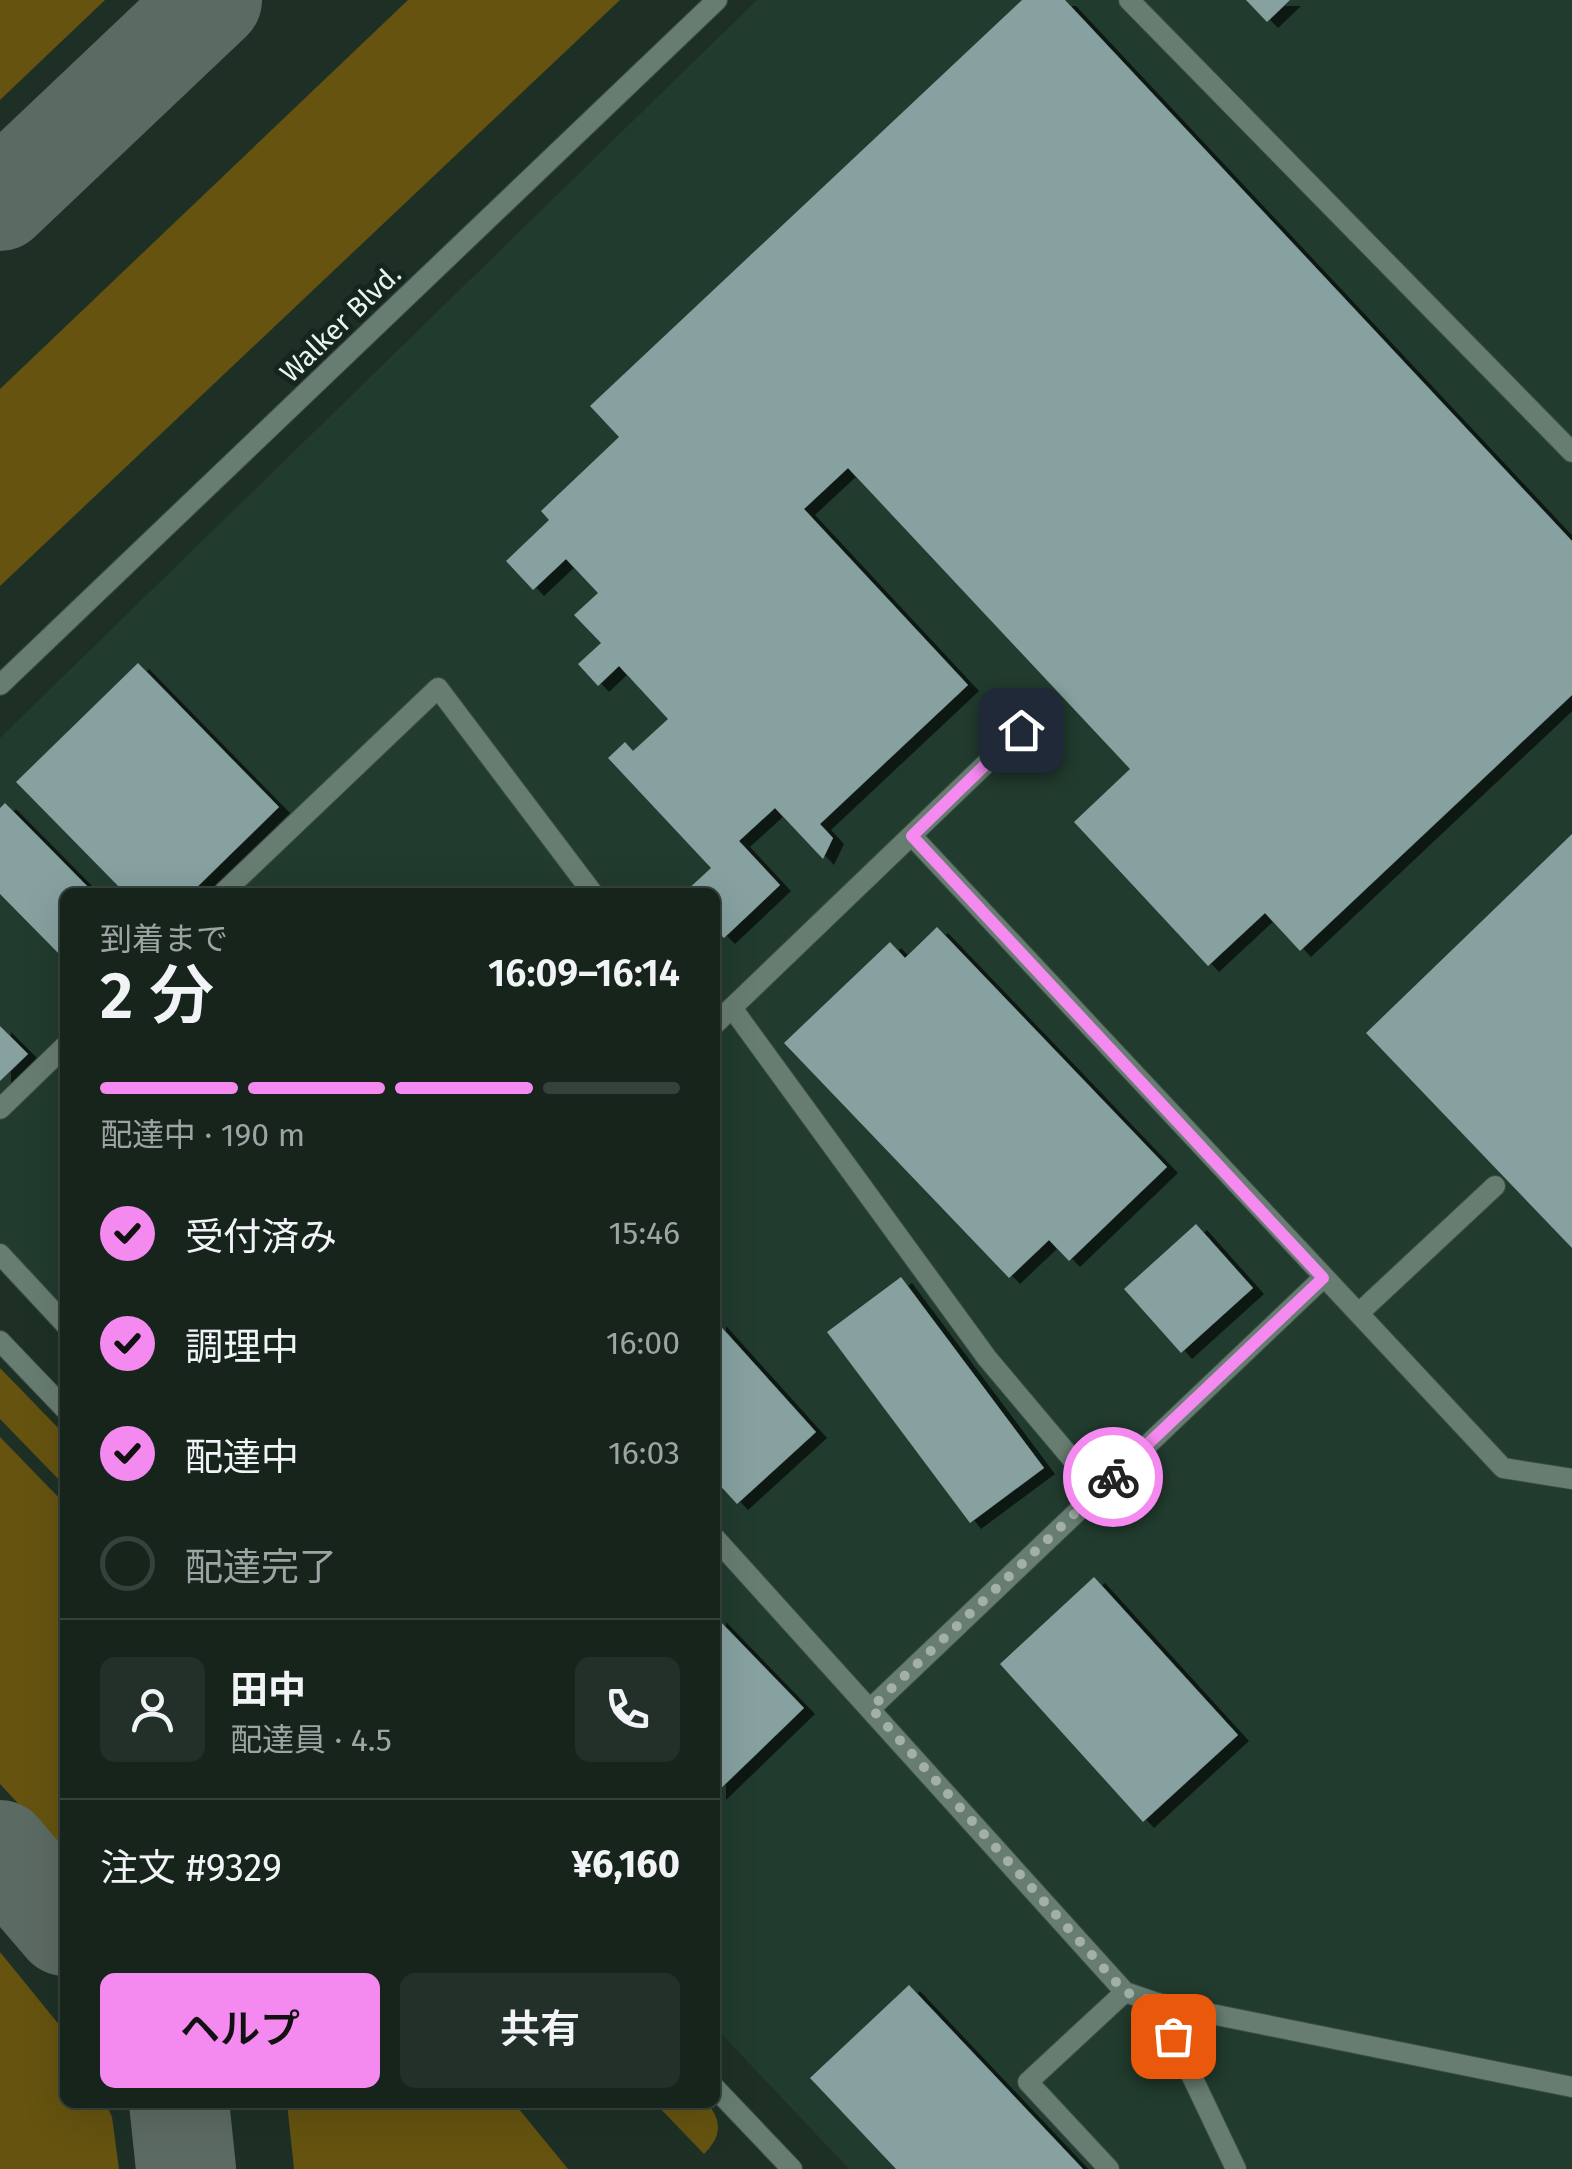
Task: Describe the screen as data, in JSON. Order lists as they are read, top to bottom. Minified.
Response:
{"streets":{"lane":["Walker Blvd."]},"page":{"heading":["2 分","到着まで","16:09–16:14"],"panel":["田中","配達員 · 4.5","注文 #9329","¥6,160"],"bar":"配達中 · 190 m","list":[["受付済み","15:46"],["調理中","16:00"],["配達中","16:03"],"配達完了"],"buttons":["ヘルプ","共有"]}}
